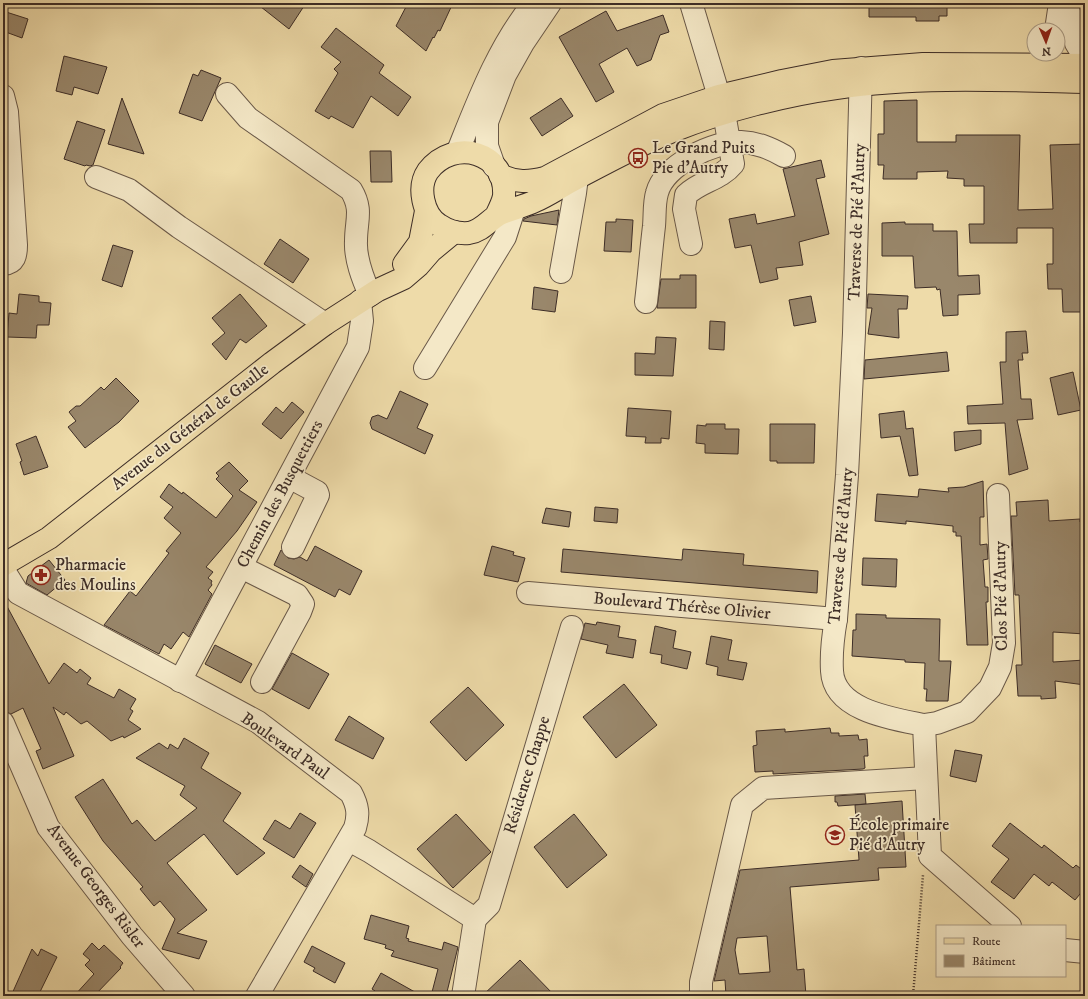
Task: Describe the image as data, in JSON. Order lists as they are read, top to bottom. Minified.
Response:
{"streets":{"main road":["Avenue du Général de Gaulle"],"street":["Traverse de Pié d'Autry","Chemin des Busquettiers","Clos Pié d'Autry","Boulevard Thérèse Olivier","Boulevard Paul","Résidence Chappe","Avenue Georges Risler"]},"crossings":[["Traverse de Pié d'Autry","Clos Pié d'Autry"],["Traverse de Pié d'Autry","Boulevard Thérèse Olivier"],["Avenue du Général de Gaulle","Chemin des Busquettiers"],["Chemin des Busquettiers","Boulevard Paul"]],"places":{"bus stop":["Le Grand Puits Pie d'Autry"],"pharmacy":["Pharmacie des Moulins"],"school or university":["École primaire Pié d'Autry"]},"legend":["Route","Bâtiment"],"north":"bottom"}
